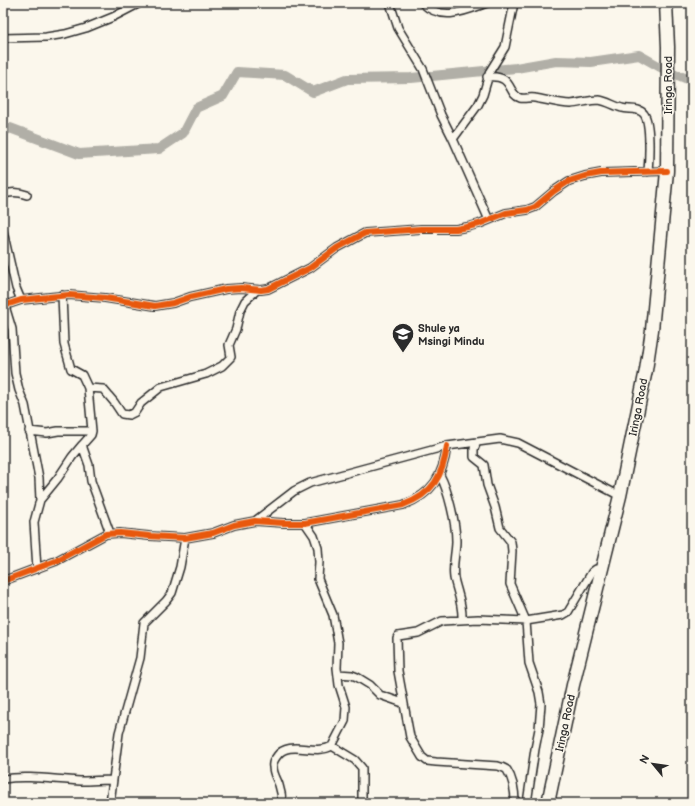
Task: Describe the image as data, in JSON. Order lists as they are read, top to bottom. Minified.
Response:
{"streets":{"highway":["Iringa Road"]},"places":{"school or university":["Shule ya Msingi Mindu"]},"north":"top left"}
